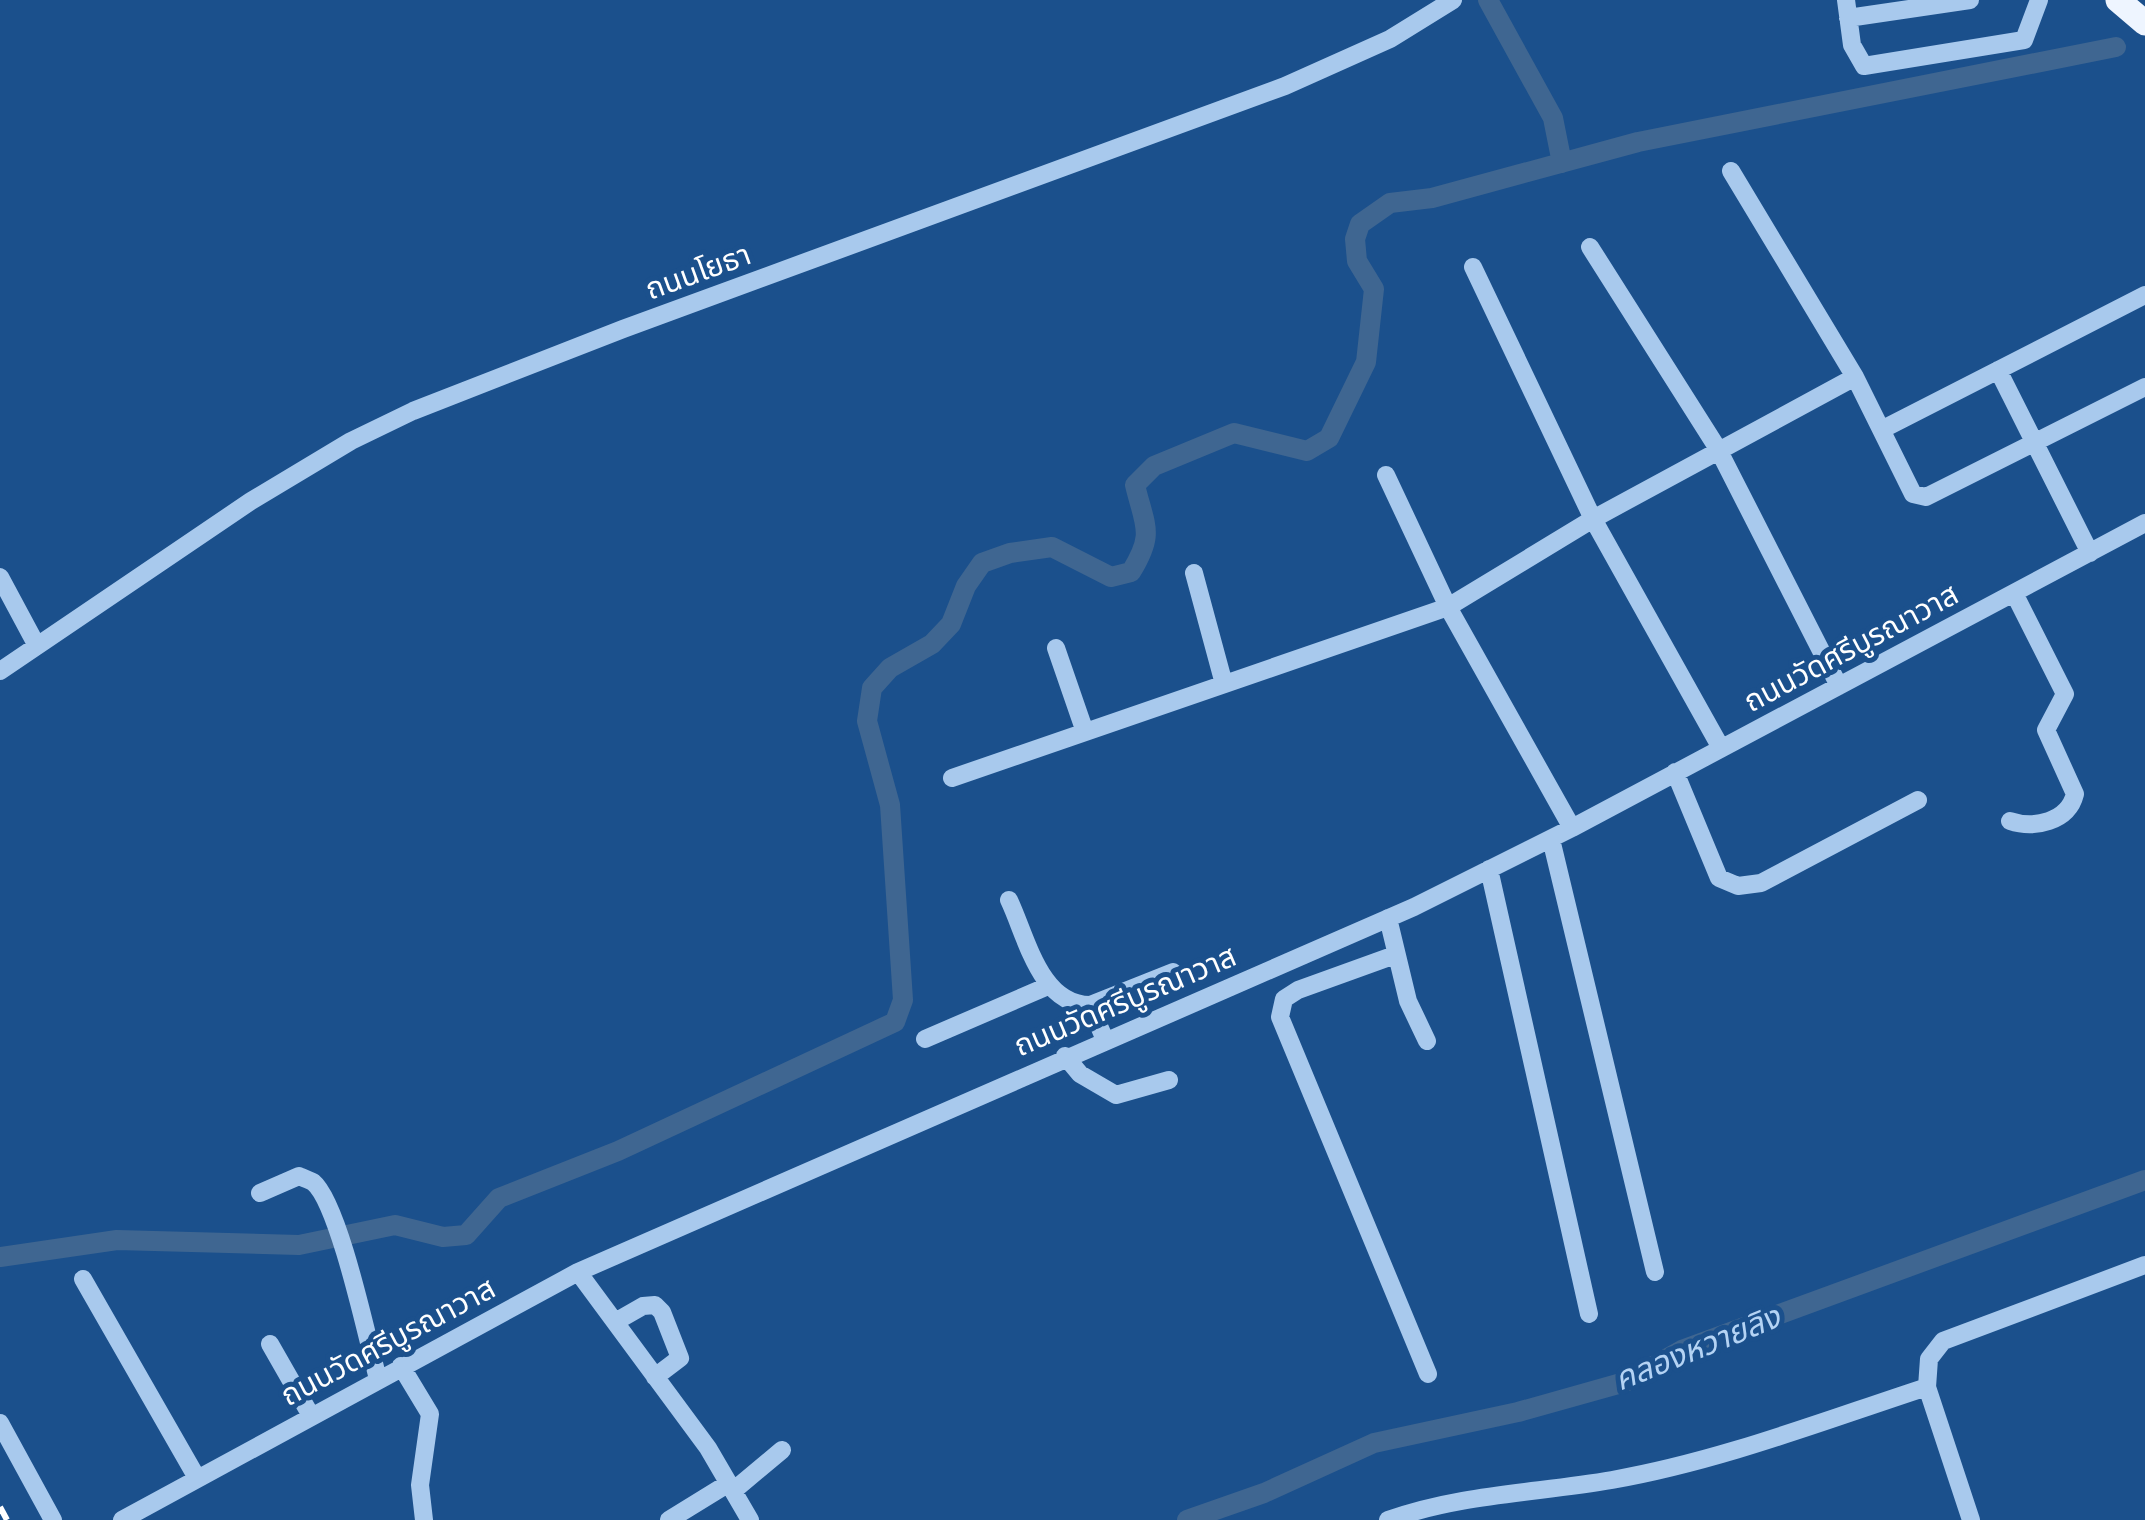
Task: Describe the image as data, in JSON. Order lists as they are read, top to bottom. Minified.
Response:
{"streets":{"street":["ถนนโยธา","ถนนวัดศรีบูรณาวาส"]},"water":["คลองหวายลิง"]}
